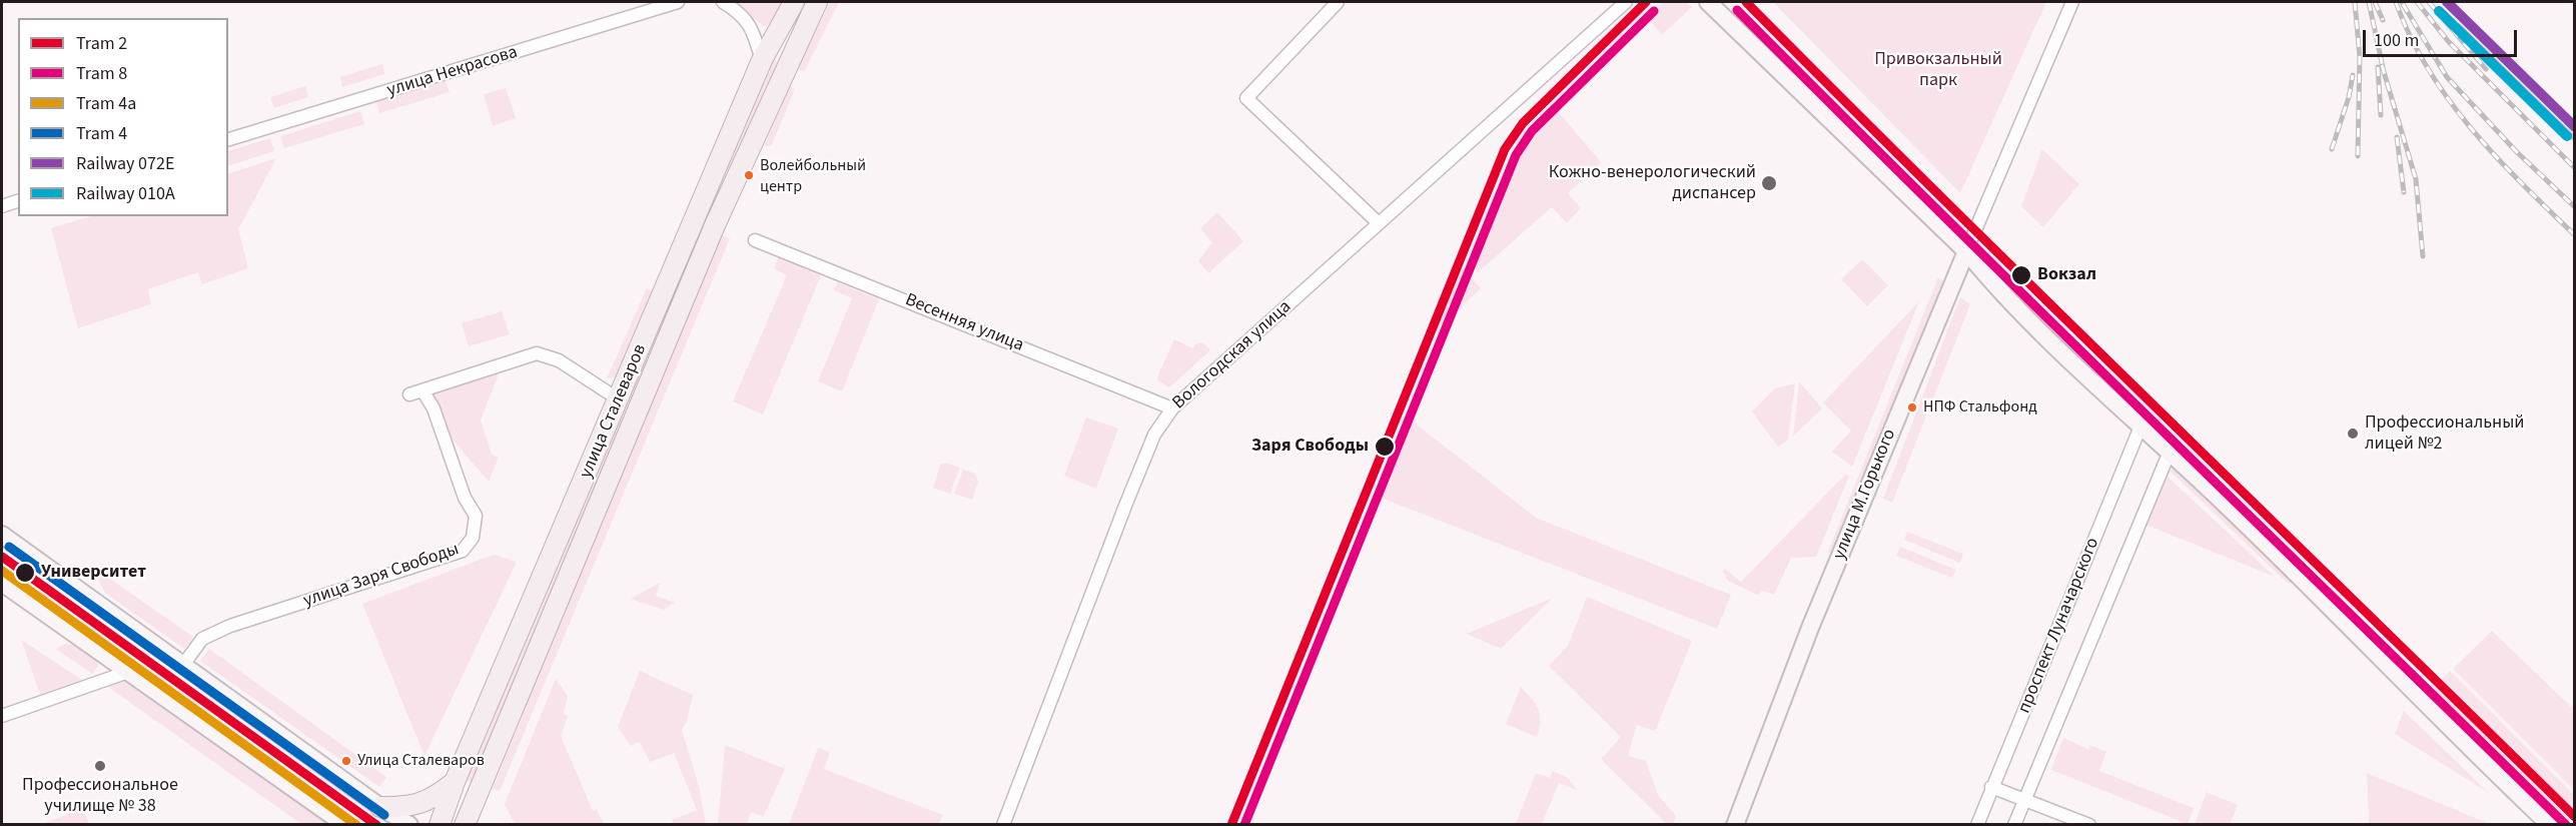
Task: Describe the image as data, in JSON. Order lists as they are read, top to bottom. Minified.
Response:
{"streets":{"main road":["улица Сталеваров"],"street":["улица Некрасова","Весенняя улица","Вологодская улица","улица М.Горького","улица Заря Свободы","проспект Луначарского"]},"crossings":[["Весенняя улица","Вологодская улица"]],"parks":["Привокзальный парк"],"places":["Волейбольный центр","Кожно-венерологический диспансер","Вокзал","НПФ Стальфонд","Профессиональный лицей №2","Заря Свободы","Университет","Улица Сталеваров","Профессиональное училище № 38"],"lines":["tram line 2","rail line 072Е","tram line 8","rail line 010А","tram line 4","tram line 4а"],"legend":["Tram 2","Tram 8","Tram 4а","Tram 4","Railway 072Е","Railway 010А"],"scale_bar":"100 m"}
